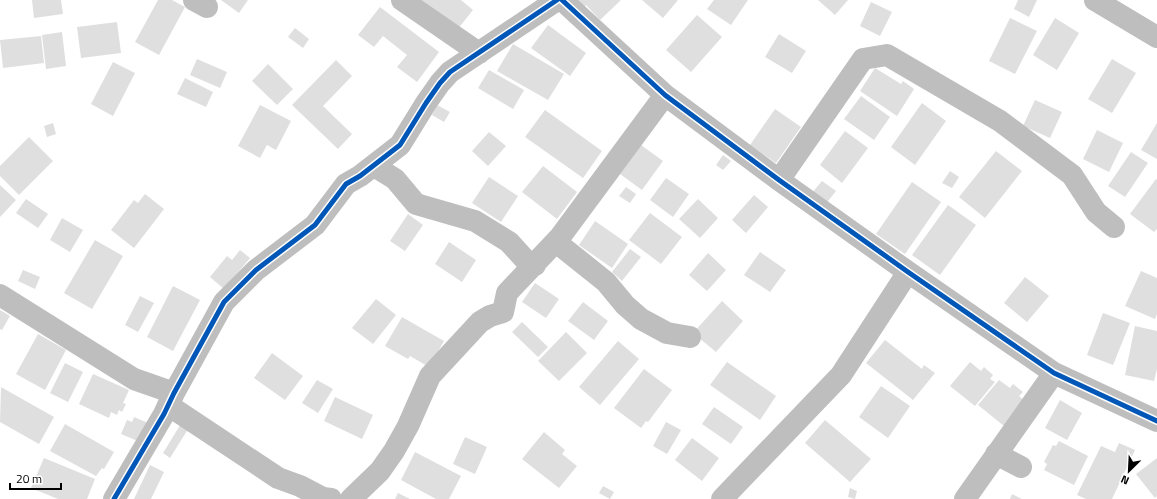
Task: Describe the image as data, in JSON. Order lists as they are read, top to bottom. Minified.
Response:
{"scale_bar":"20 m","north":"bottom left"}
